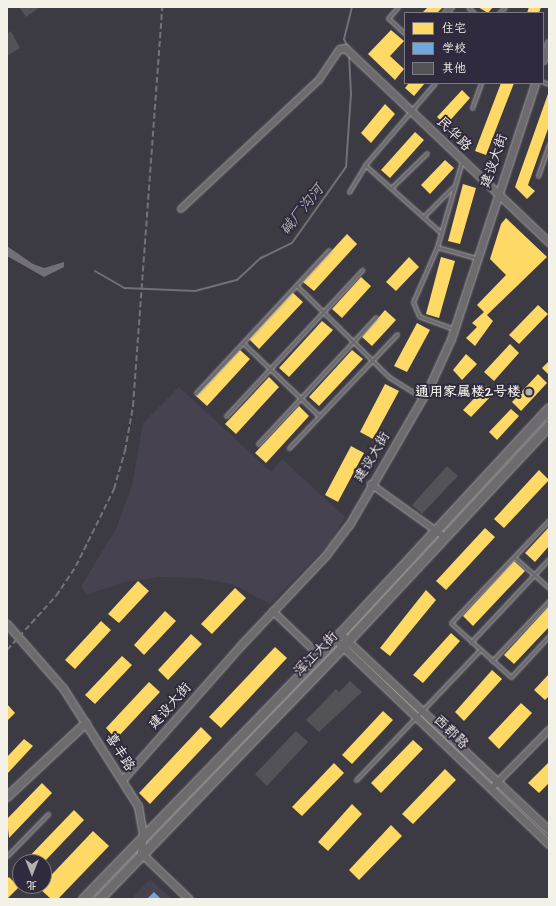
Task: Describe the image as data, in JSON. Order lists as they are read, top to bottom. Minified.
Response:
{"streets":{"main road":["浑江大街"],"street":["民华路","建设大街","西郡路","喜丰路"]},"crossings":[["民华路","建设大街"],["建设大街","喜丰路"],["浑江大街","西郡路"],["浑江大街","喜丰路"]],"water":["碱厂沟河"],"places":["通用家属楼2号楼"],"legend":["住宅","学校","其他"],"north":"bottom"}
